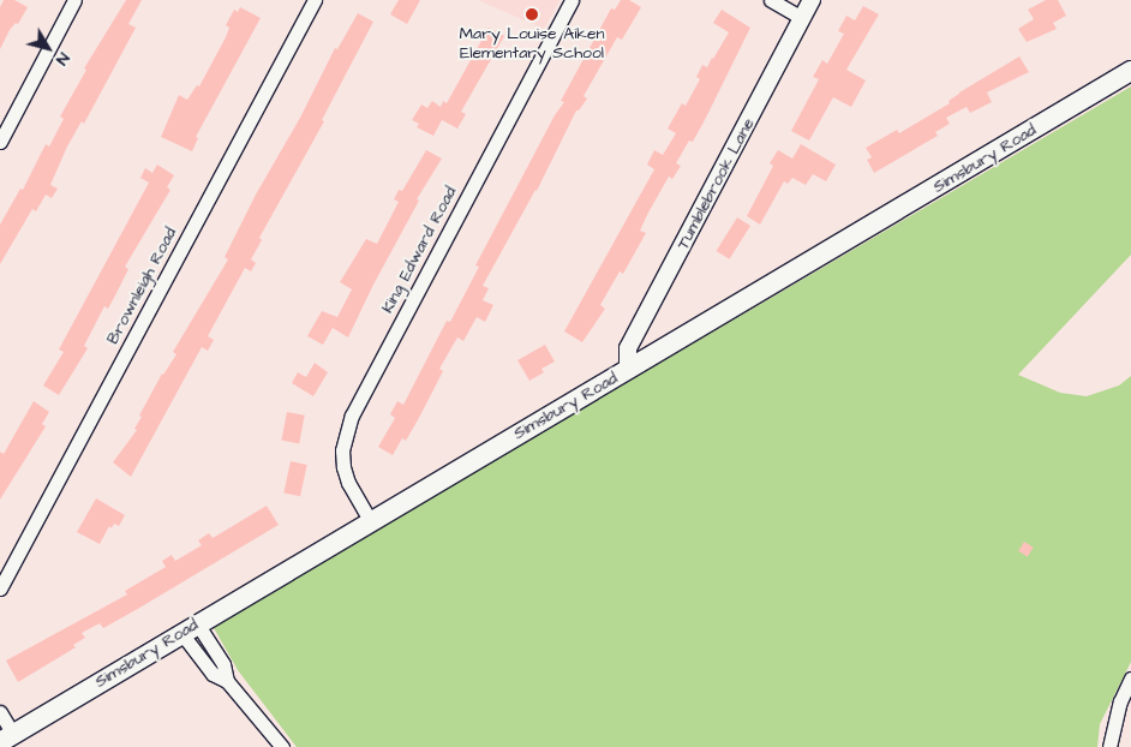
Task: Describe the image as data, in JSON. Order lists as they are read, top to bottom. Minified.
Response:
{"streets":{"main road":["Simsbury Road"],"street":["Tumblebrook Lane","King Edward Road","Brownleigh Road"]},"crossings":[["Simsbury Road","Tumblebrook Lane"],["Simsbury Road","King Edward Road"]],"places":["Mary Louise Aiken Elementary School"],"north":"bottom right"}
